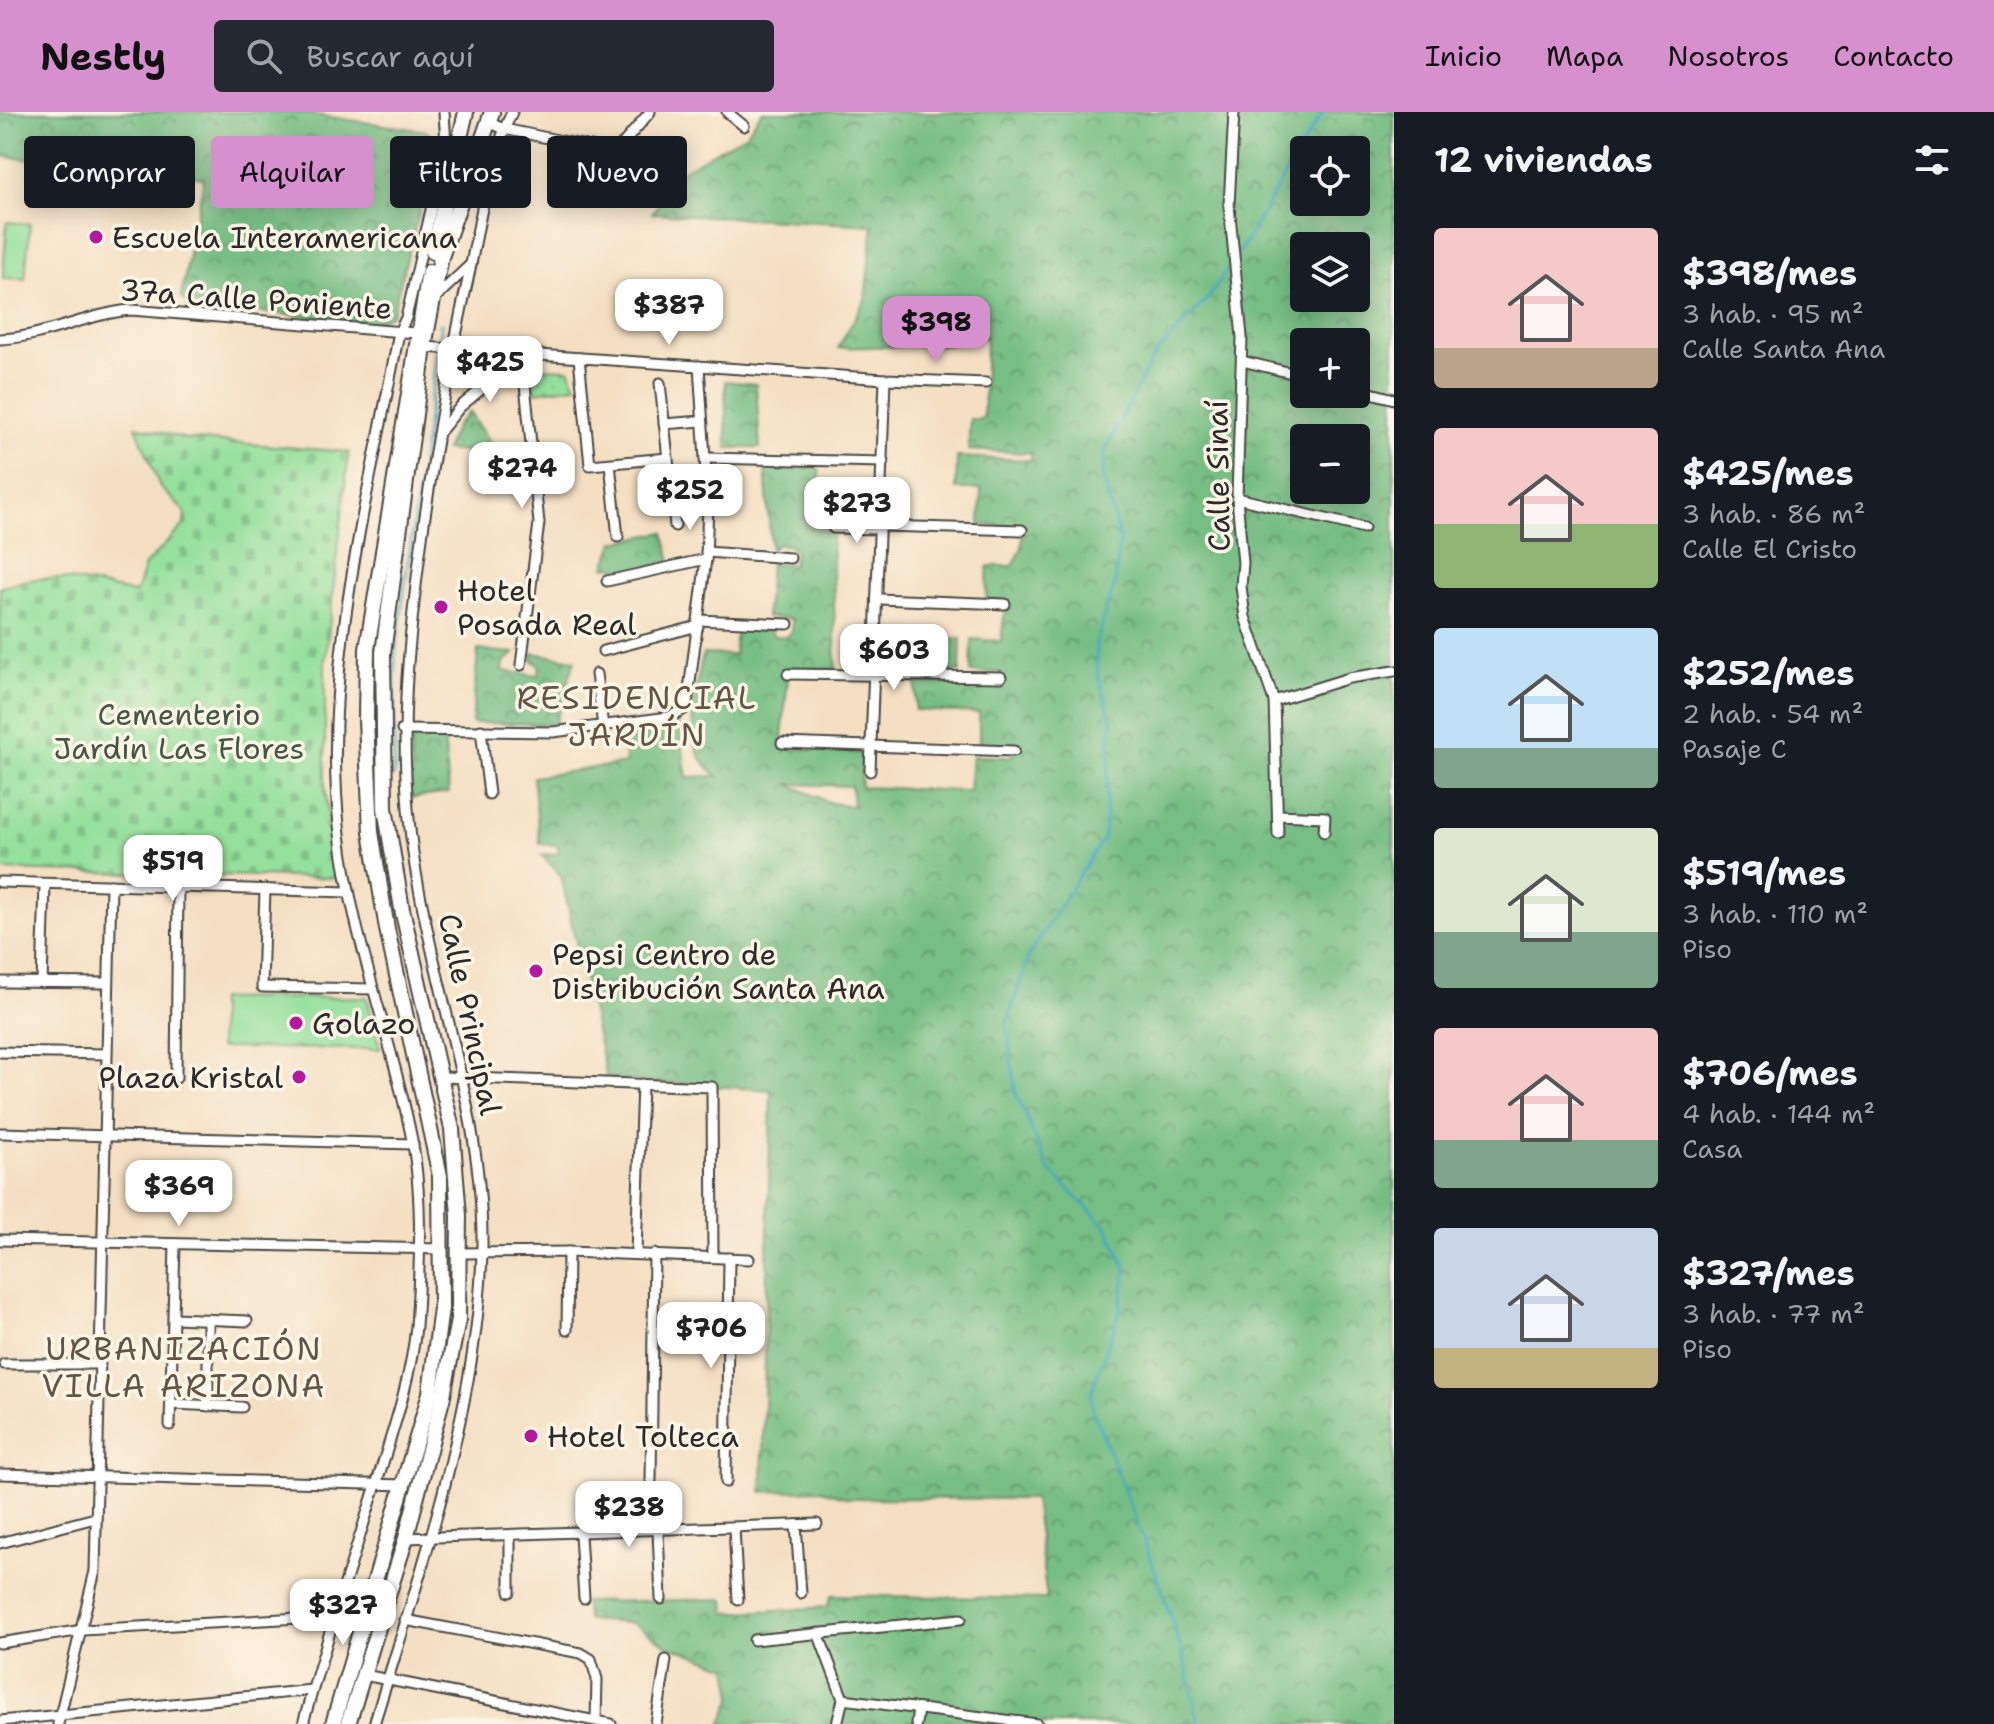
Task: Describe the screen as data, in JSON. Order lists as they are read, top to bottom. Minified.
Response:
{"streets":{"street":["37a Calle Poniente","Calle Sinaí","Calle Principal"]},"districts":["RESIDENCIAL JARDÍN","URBANIZACIÓN VILLA ARIZONA"],"parks":["Cementerio Jardín Las Flores"],"places":["Escuela Interamericana","Hotel Posada Real","Pepsi Centro de Distribución Santa Ana","Golazo","Plaza Kristal","Hotel Tolteca"],"page":{"header":"Nestly","search":"Buscar aquí","nav":["Inicio","Mapa","Nosotros","Contacto"],"heading":"12 viviendas","map_buttons":["+","−"],"chip":["Comprar","Alquilar","Filtros","Nuevo"],"list":[{"name":"$398/mes","note":"3 hab. · 95 m² · Calle Santa Ana"},{"name":"$425/mes","note":"3 hab. · 86 m² · Calle El Cristo"},{"name":"$252/mes","note":"2 hab. · 54 m² · Pasaje C"},{"name":"$519/mes","note":"3 hab. · 110 m² · Piso"},{"name":"$706/mes","note":"4 hab. · 144 m² · Casa"},{"name":"$327/mes","note":"3 hab. · 77 m² · Piso"}],"price":["$387","$398","$425","$274","$252","$273","$603","$519","$369","$706","$238","$327"]}}
